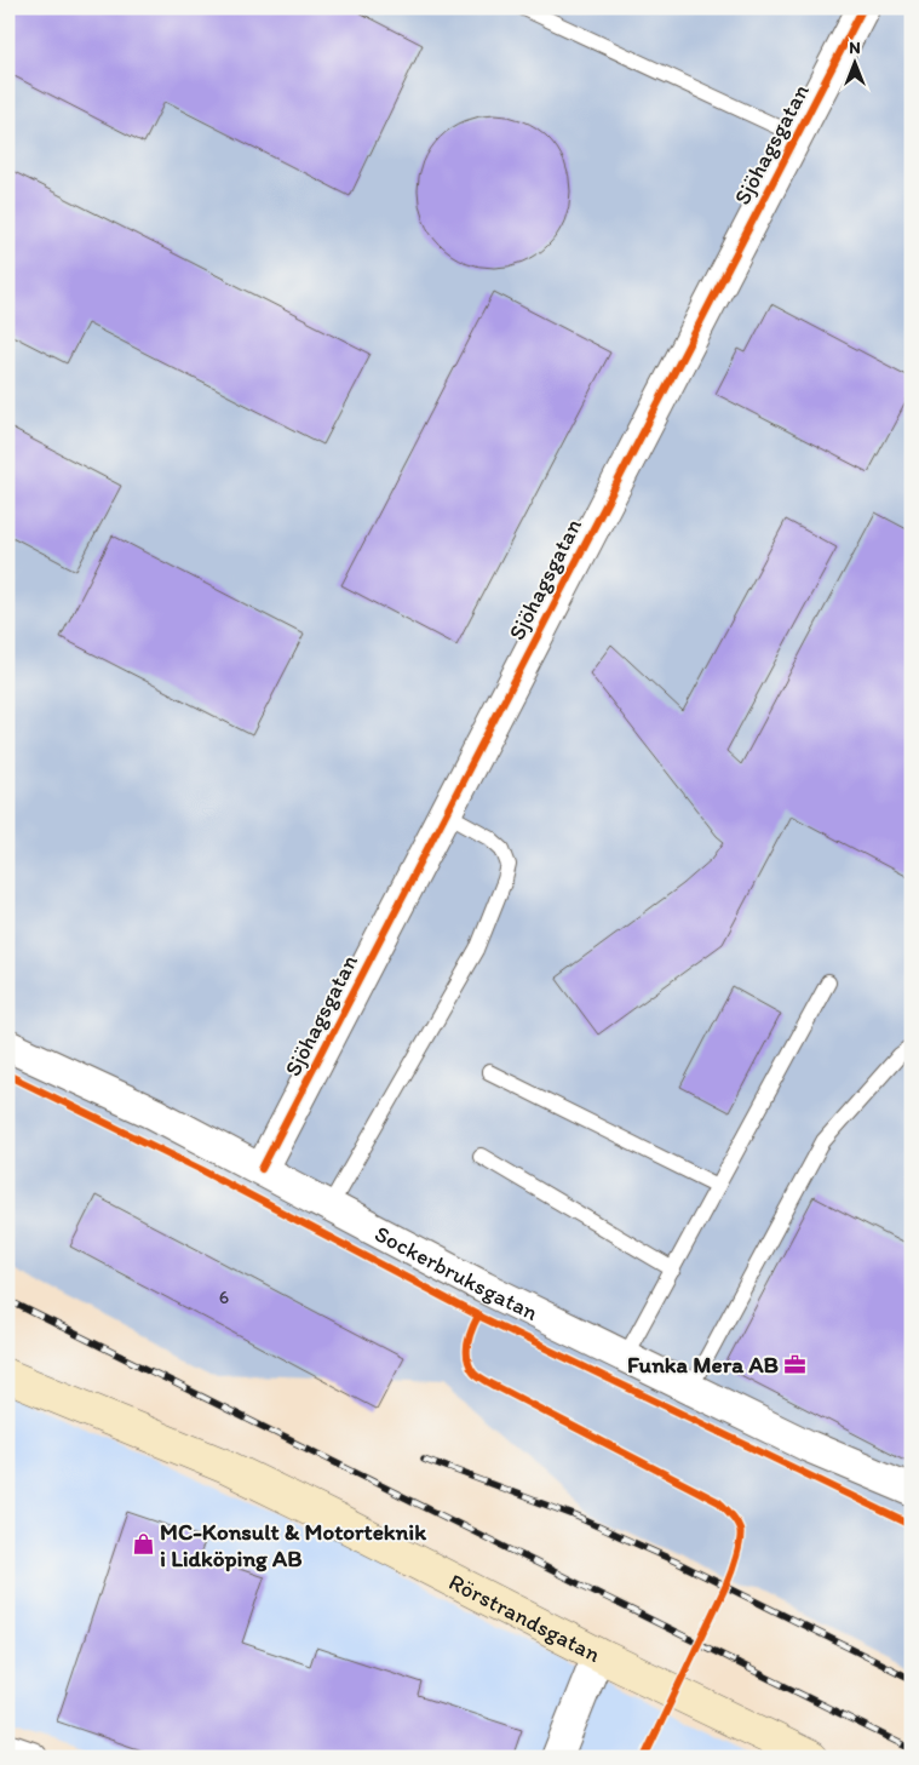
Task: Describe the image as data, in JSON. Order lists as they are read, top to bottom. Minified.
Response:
{"streets":{"main road":["Rörstrandsgatan"],"street":["Sjöhagsgatan","Sockerbruksgatan"]},"crossings":[["Sjöhagsgatan","Sockerbruksgatan"]],"places":{"office":["Funka Mera AB"],"shop":["MC-Konsult & Motorteknik i Lidköping AB"]},"house_numbers":["6"],"north":"top"}
